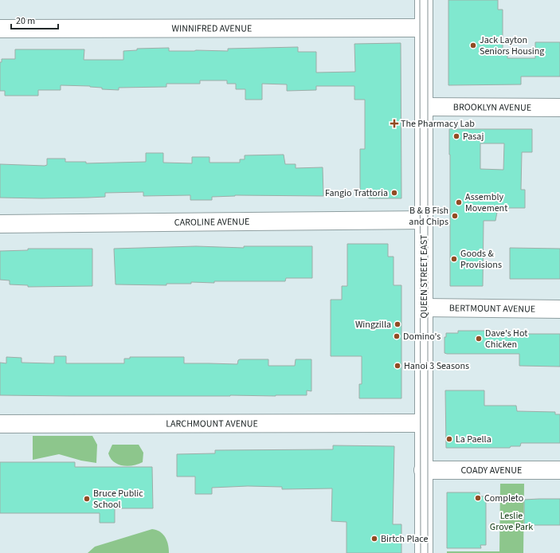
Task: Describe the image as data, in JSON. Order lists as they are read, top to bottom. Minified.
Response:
{"streets":{"street":["WINNIFRED AVENUE","BROOKLYN AVENUE","CAROLINE AVENUE","QUEEN STREET EAST","BERTMOUNT AVENUE","LARCHMOUNT AVENUE","COADY AVENUE"]},"crossings":[["WINNIFRED AVENUE","QUEEN STREET EAST"],["BROOKLYN AVENUE","QUEEN STREET EAST"],["CAROLINE AVENUE","QUEEN STREET EAST"],["QUEEN STREET EAST","BERTMOUNT AVENUE"],["QUEEN STREET EAST","LARCHMOUNT AVENUE"],["QUEEN STREET EAST","COADY AVENUE"]],"parks":["Leslie Grove Park"],"places":{"other":["Jack Layton Seniors Housing","Pasaj","Fangio Trattoria","Assembly Movement","B & B Fish and Chips","Goods & Provisions","Wingzilla","Domino's","Dave's Hot Chicken","Hanoi 3 Seasons","La Paella","Completo","Bruce Public School","Birtch Place"],"health":["The Pharmacy Lab"]},"scale_bar":"20 m"}
